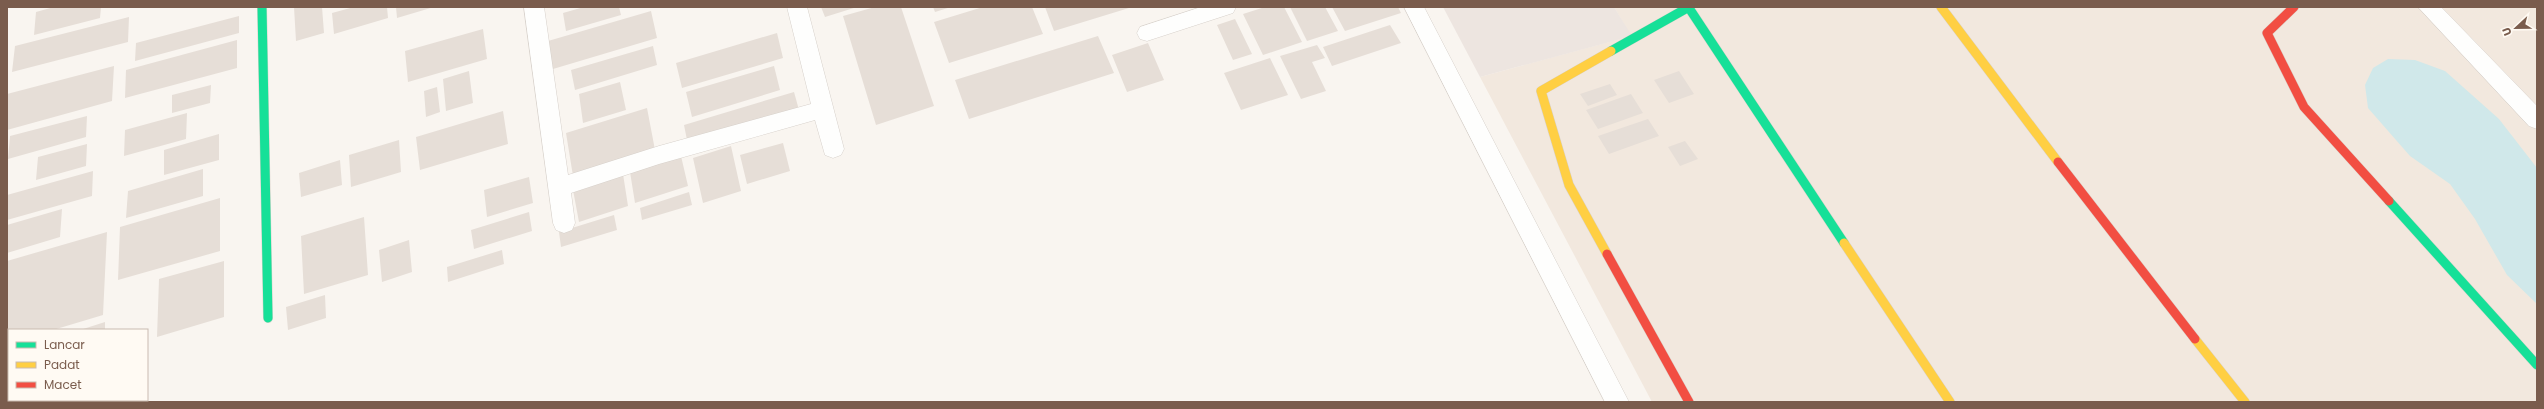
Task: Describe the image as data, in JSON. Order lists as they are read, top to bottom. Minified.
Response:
{"legend":["Lancar","Padat","Macet"],"north":"left"}
